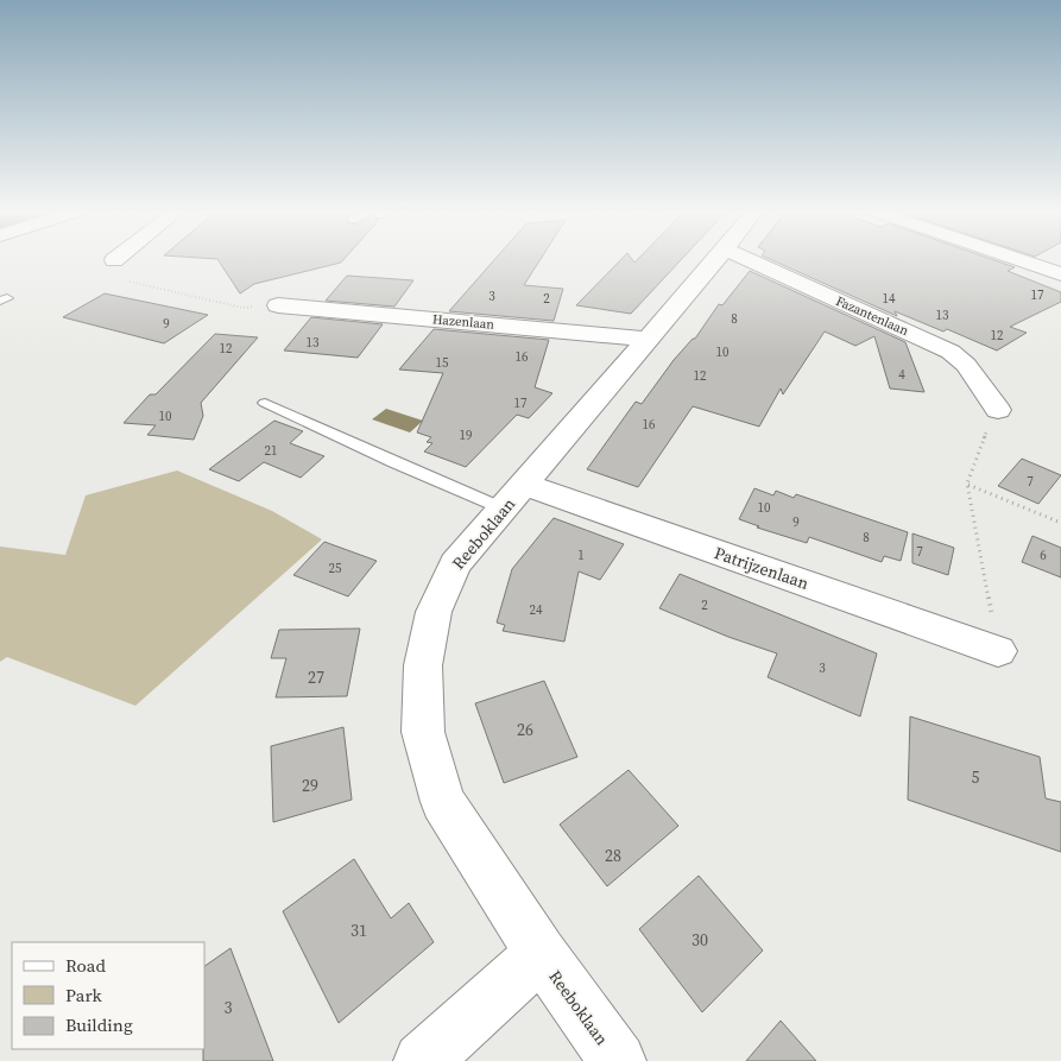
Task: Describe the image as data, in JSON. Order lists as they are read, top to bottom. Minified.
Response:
{"streets":{"street":["Fazantenlaan","Hazenlaan","Reeboklaan","Patrijzenlaan"]},"crossings":[["Hazenlaan","Reeboklaan"],["Reeboklaan","Patrijzenlaan"]],"house_numbers":["17","3","2","14","13","8","9","12","13","12","10","16","15","4","12","17","10","16","19","21","7","10","9","8","7","1","6","25","2","24","3","27","26","5","29","28","31","30","3"],"legend":["Road","Park","Building"]}
